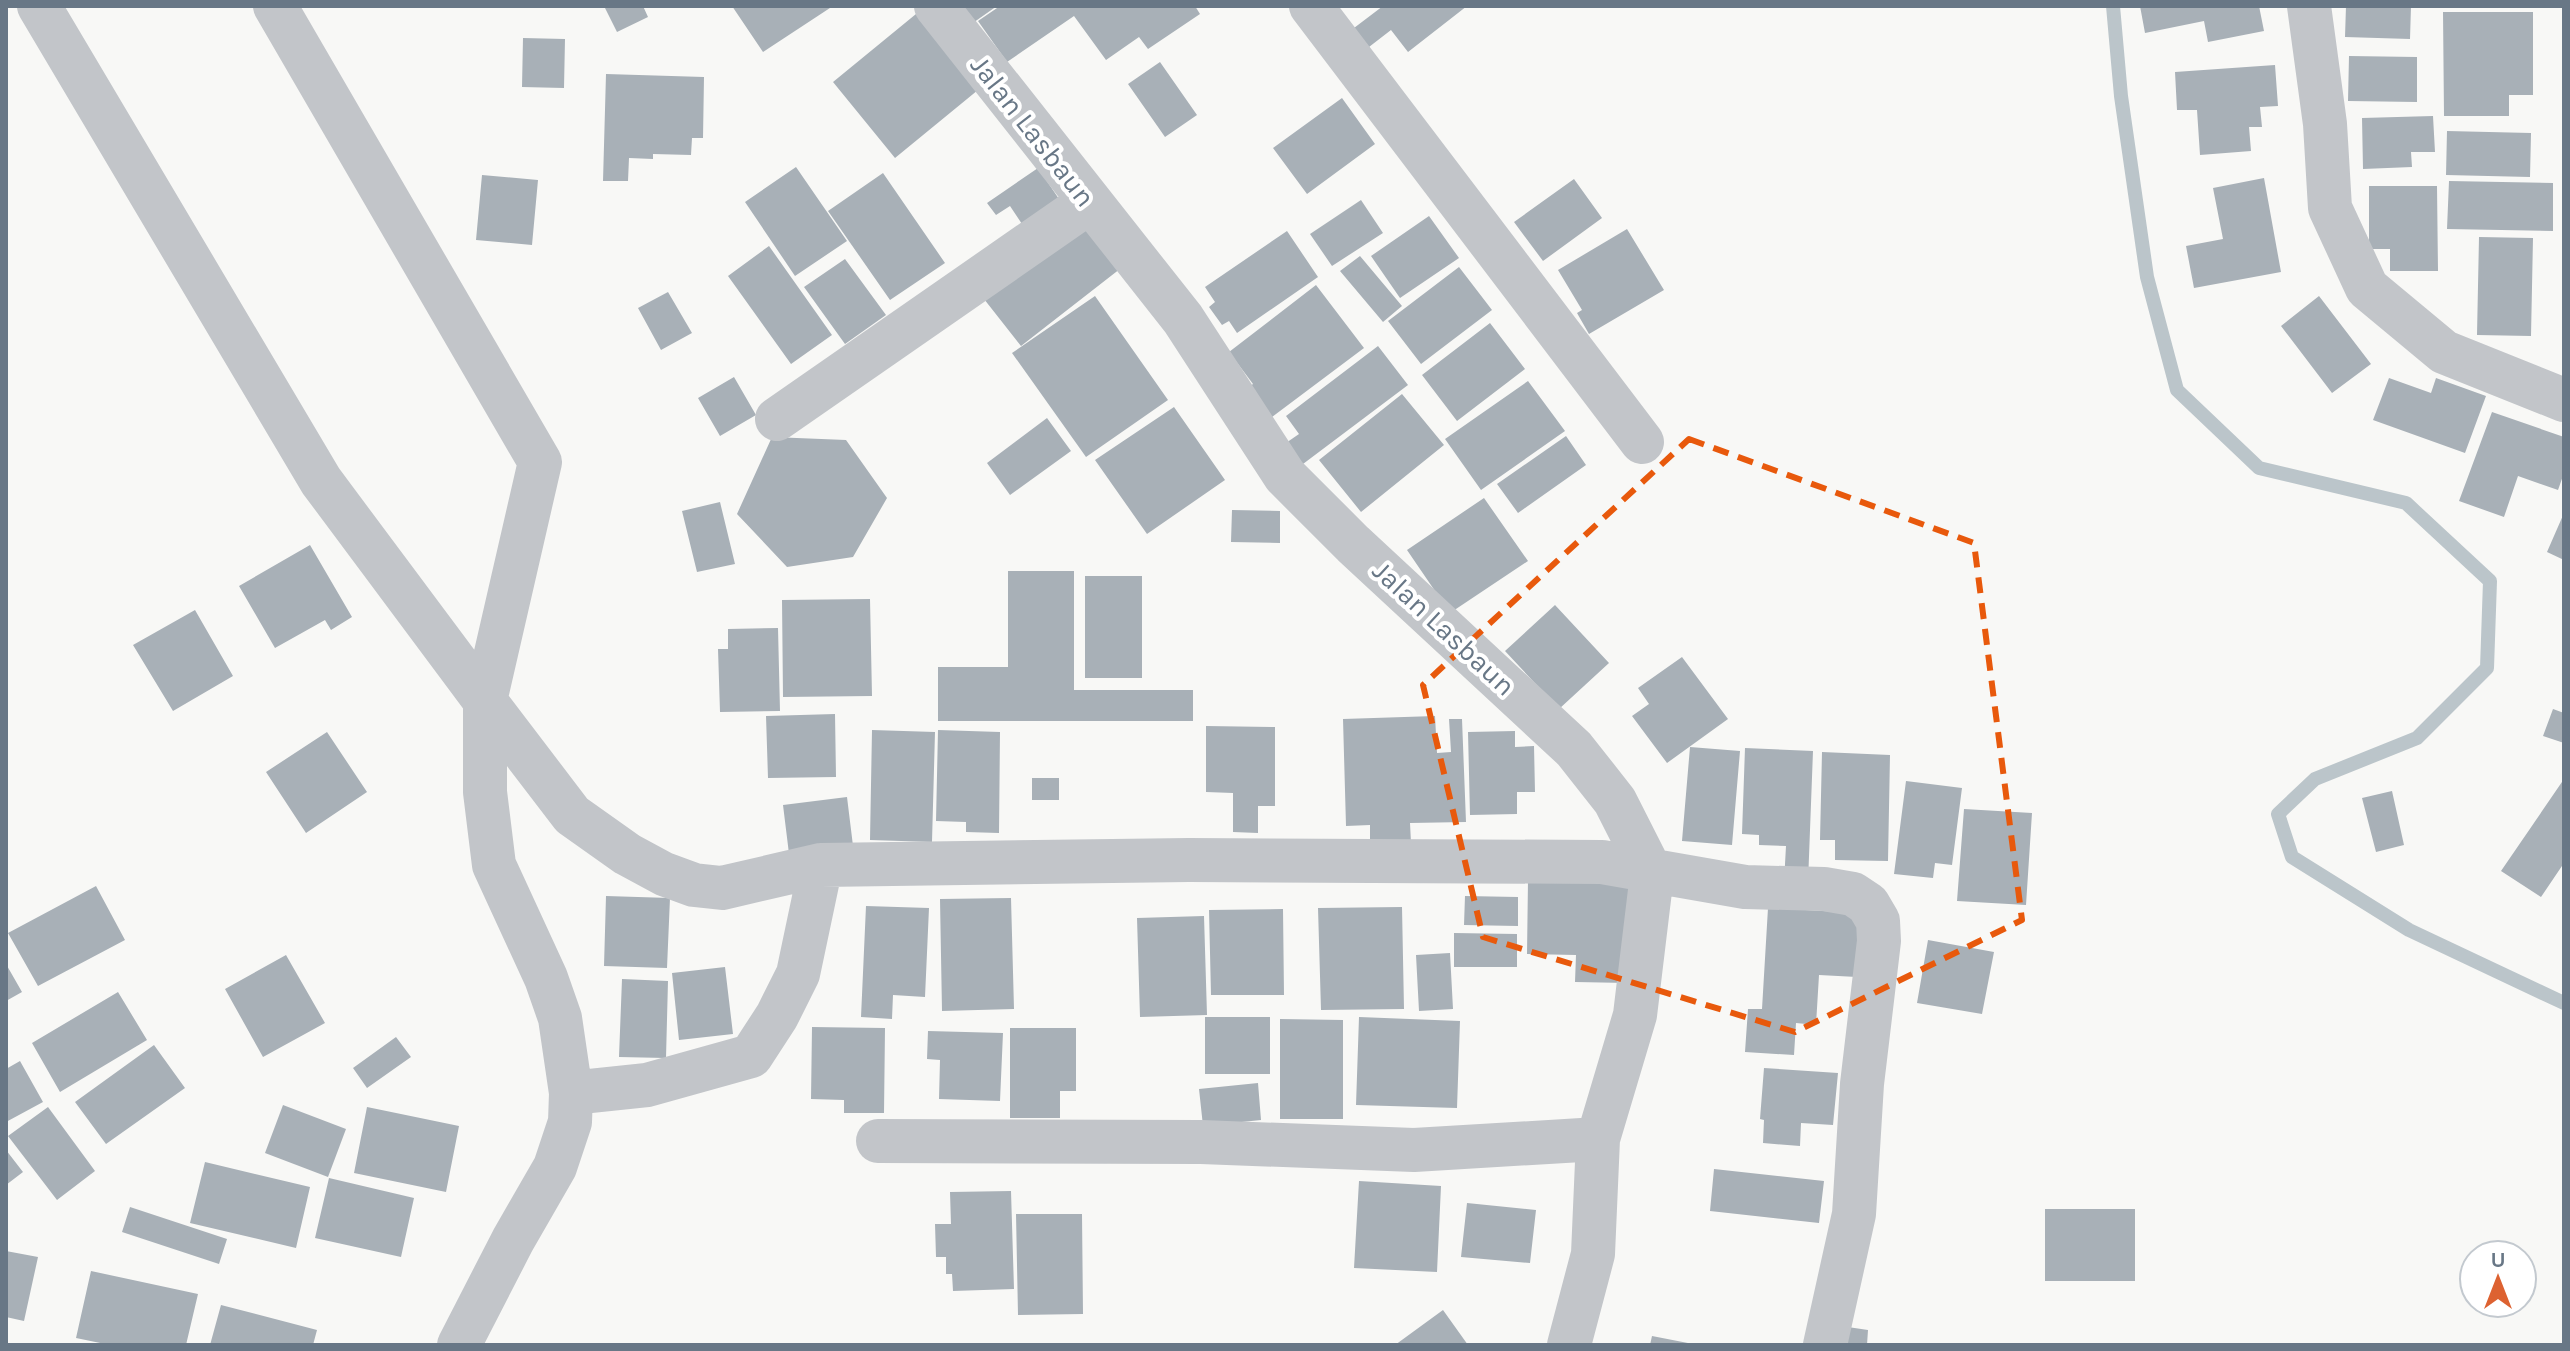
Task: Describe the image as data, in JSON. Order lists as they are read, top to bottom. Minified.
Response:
{"streets":{"street":["Jalan Lasbaun"]},"north":"top"}
